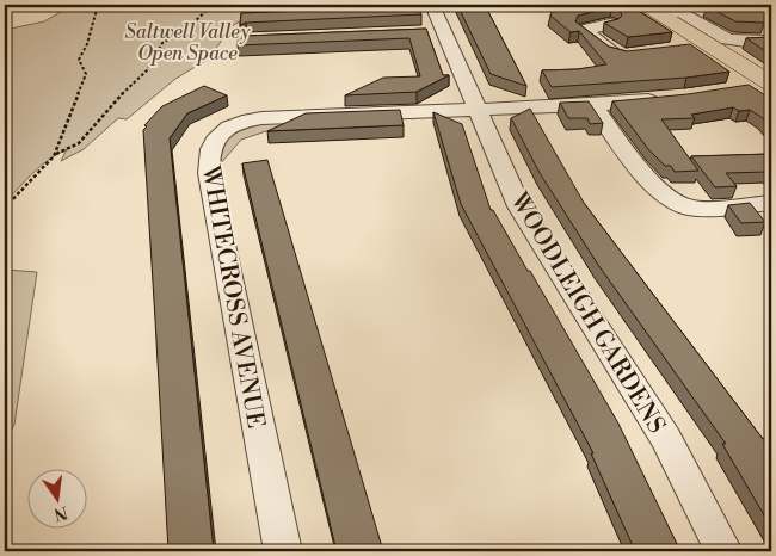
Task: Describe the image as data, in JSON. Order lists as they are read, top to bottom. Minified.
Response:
{"streets":{"street":["WHITECROSS AVENUE","WOODLEIGH GARDENS"]},"crossings":[["WHITECROSS AVENUE","WOODLEIGH GARDENS"]],"parks":["Saltwell Valley Open Space"],"north":"bottom"}
